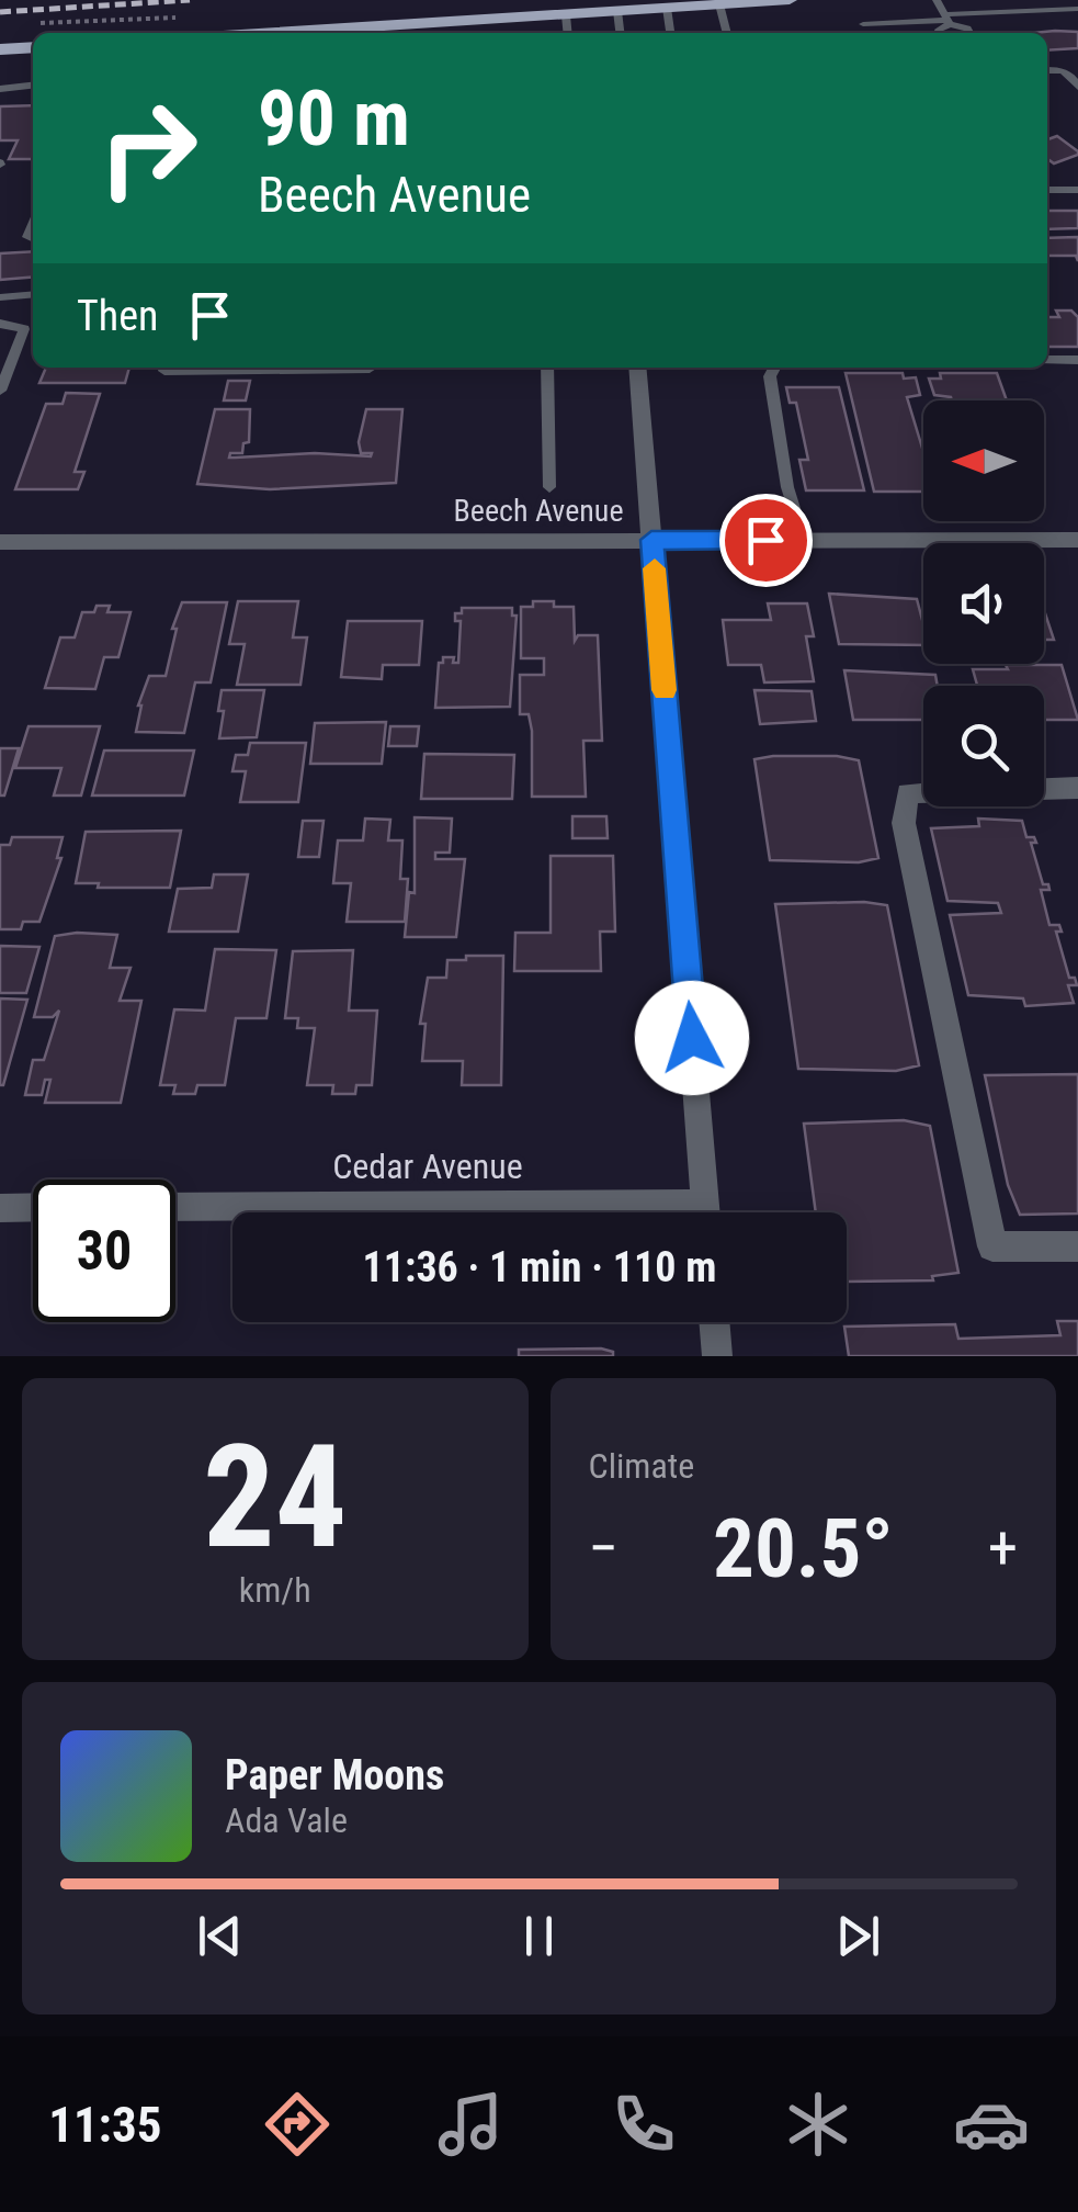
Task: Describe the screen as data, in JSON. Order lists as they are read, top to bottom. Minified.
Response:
{"streets":{"street":["Beech Avenue","Cedar Avenue"]},"north":"left","page":{"turn":["90 m","Beech Avenue"],"then":"Then","limit":"30","trip":"11:36 · 1 min · 110 m","tile":[["24","km/h"],"Climate"],"heat":["−","20.5°","+"],"song":["Paper Moons","Ada Vale"],"tabs":"11:35"}}
